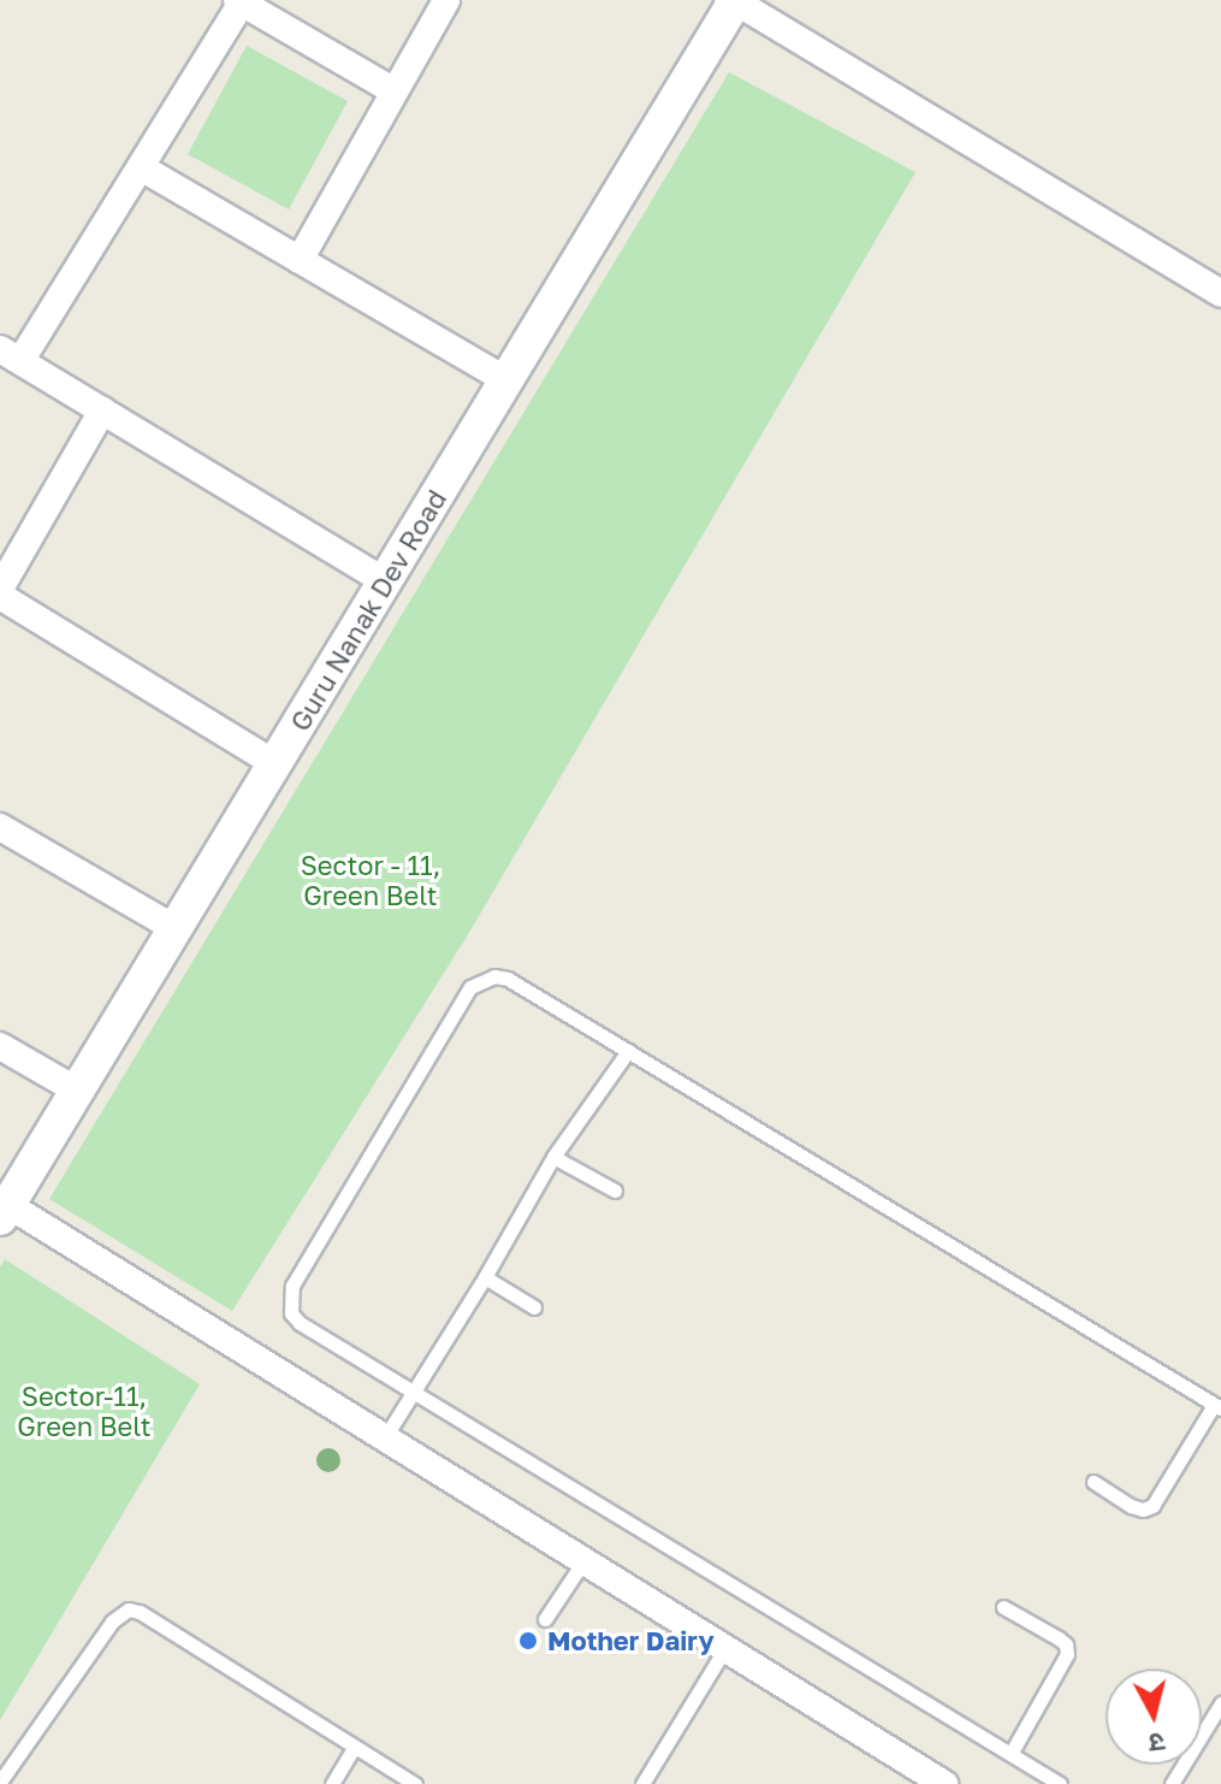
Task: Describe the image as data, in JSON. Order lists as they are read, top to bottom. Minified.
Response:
{"streets":{"street":["Guru Nanak Dev Road"]},"parks":["Sector - 11, Green Belt","Sector-11, Green Belt"],"places":["Mother Dairy"],"north":"bottom"}
